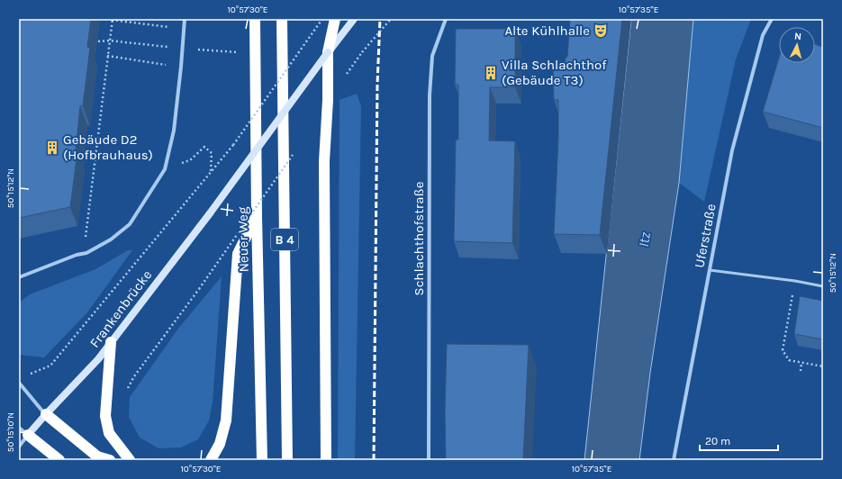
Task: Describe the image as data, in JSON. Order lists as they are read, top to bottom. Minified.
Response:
{"streets":{"highway":["Neuer Weg","B 4"],"street":["Uferstraße","Schlachthofstraße","Frankenbrücke"]},"water":["Itz"],"places":{"theatre":["Alte Kühlhalle"],"building":["Villa Schlachthof (Gebäude T3)","Gebäude D2 (Hofbrauhaus)"]},"scale_bar":"20 m","north":"top","coordinates":["10°57'30\"E","10°57'35\"E","50°15'12\"N","50°15'10\"N"]}
